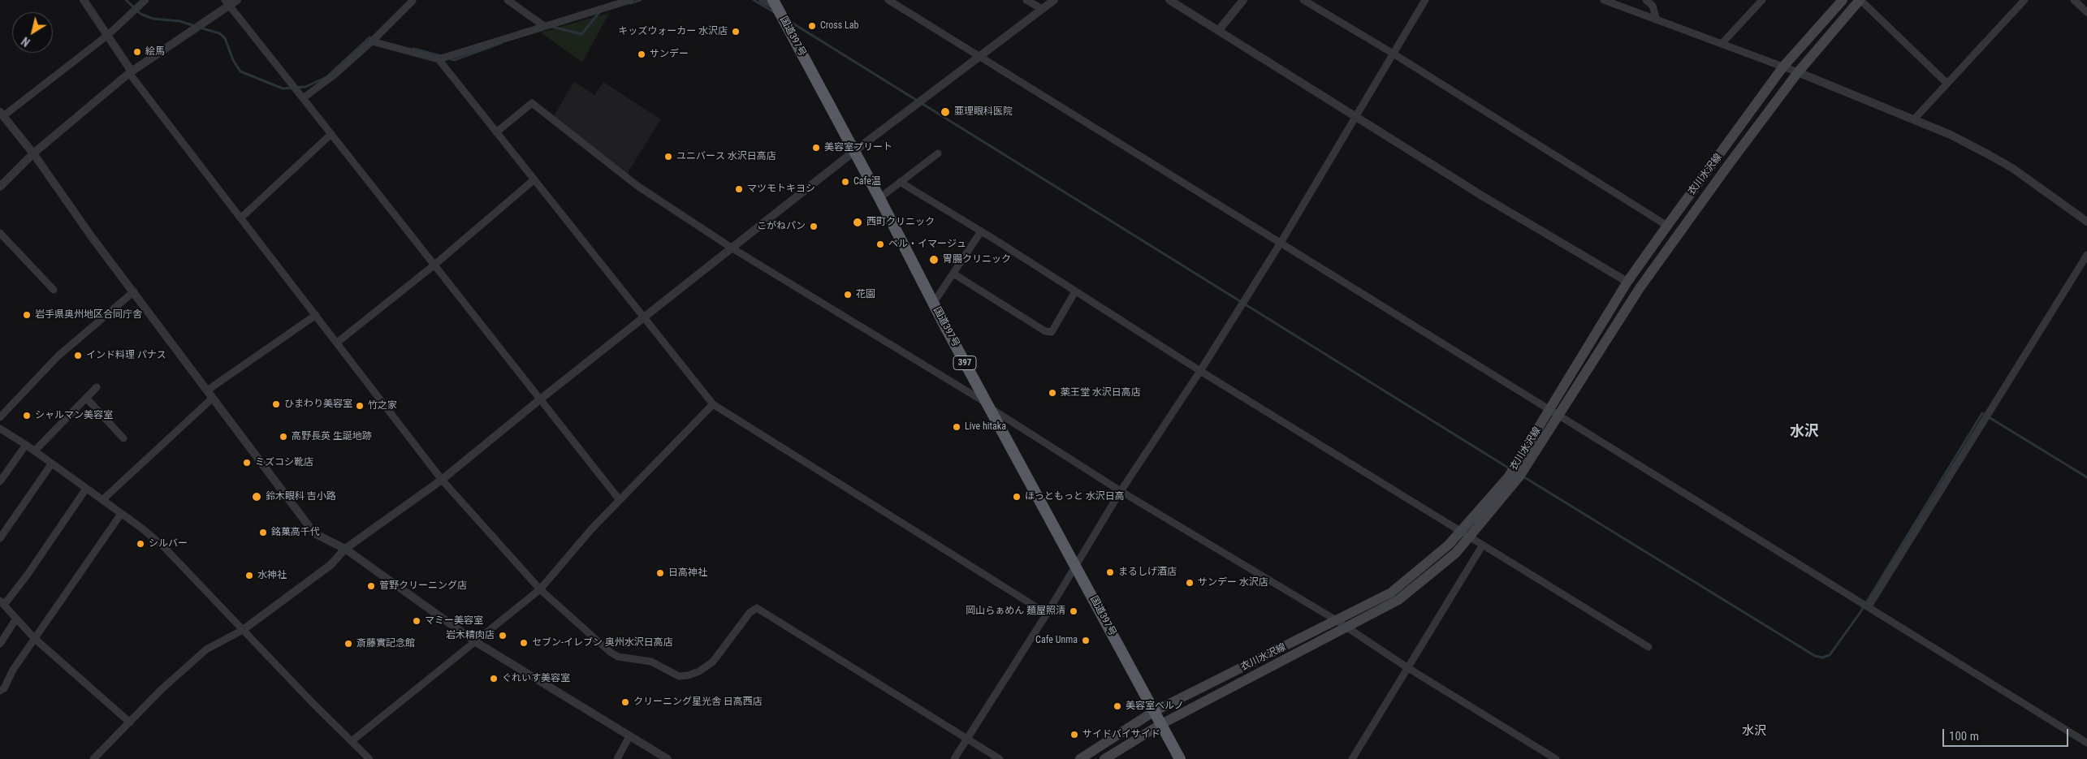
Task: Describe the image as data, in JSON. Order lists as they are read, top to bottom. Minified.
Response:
{"streets":{"highway":["国道397号","397"],"main road":["衣川水沢線"]},"crossings":[["国道397号","衣川水沢線"]],"districts":["水沢","水沢"],"places":["Cross Lab","キッズウォーカー 水沢店","絵馬","サンデー","亜理眼科医院","美容室プリート","ユニバース 水沢日高店","Cafe温","マツモトキヨシ","西町クリニック","こがねパン","ベル・イマージュ","胃腸クリニック","花園","岩手県奥州地区合同庁舎","インド料理 パナス","薬王堂 水沢日高店","ひまわり美容室","竹之家","シャルマン美容室","Live hitaka","高野長英 生誕地跡","ミズコシ靴店","鈴木眼科 吉小路","ほっともっと 水沢日高","銘菓高千代","シルバー","まるしげ酒店","日高神社","水神社","サンデー 水沢店","菅野クリーニング店","岡山らぁめん 麺屋照清","マミー美容室","岩木精肉店","Cafe Unma","セブン-イレブン 奥州水沢日高店","斎藤實記念館","ぐれいす美容室","クリーニング星光舎 日高西店","美容室ベルノ","サイドバイサイド"],"scale_bar":"100 m","north":"bottom left"}
